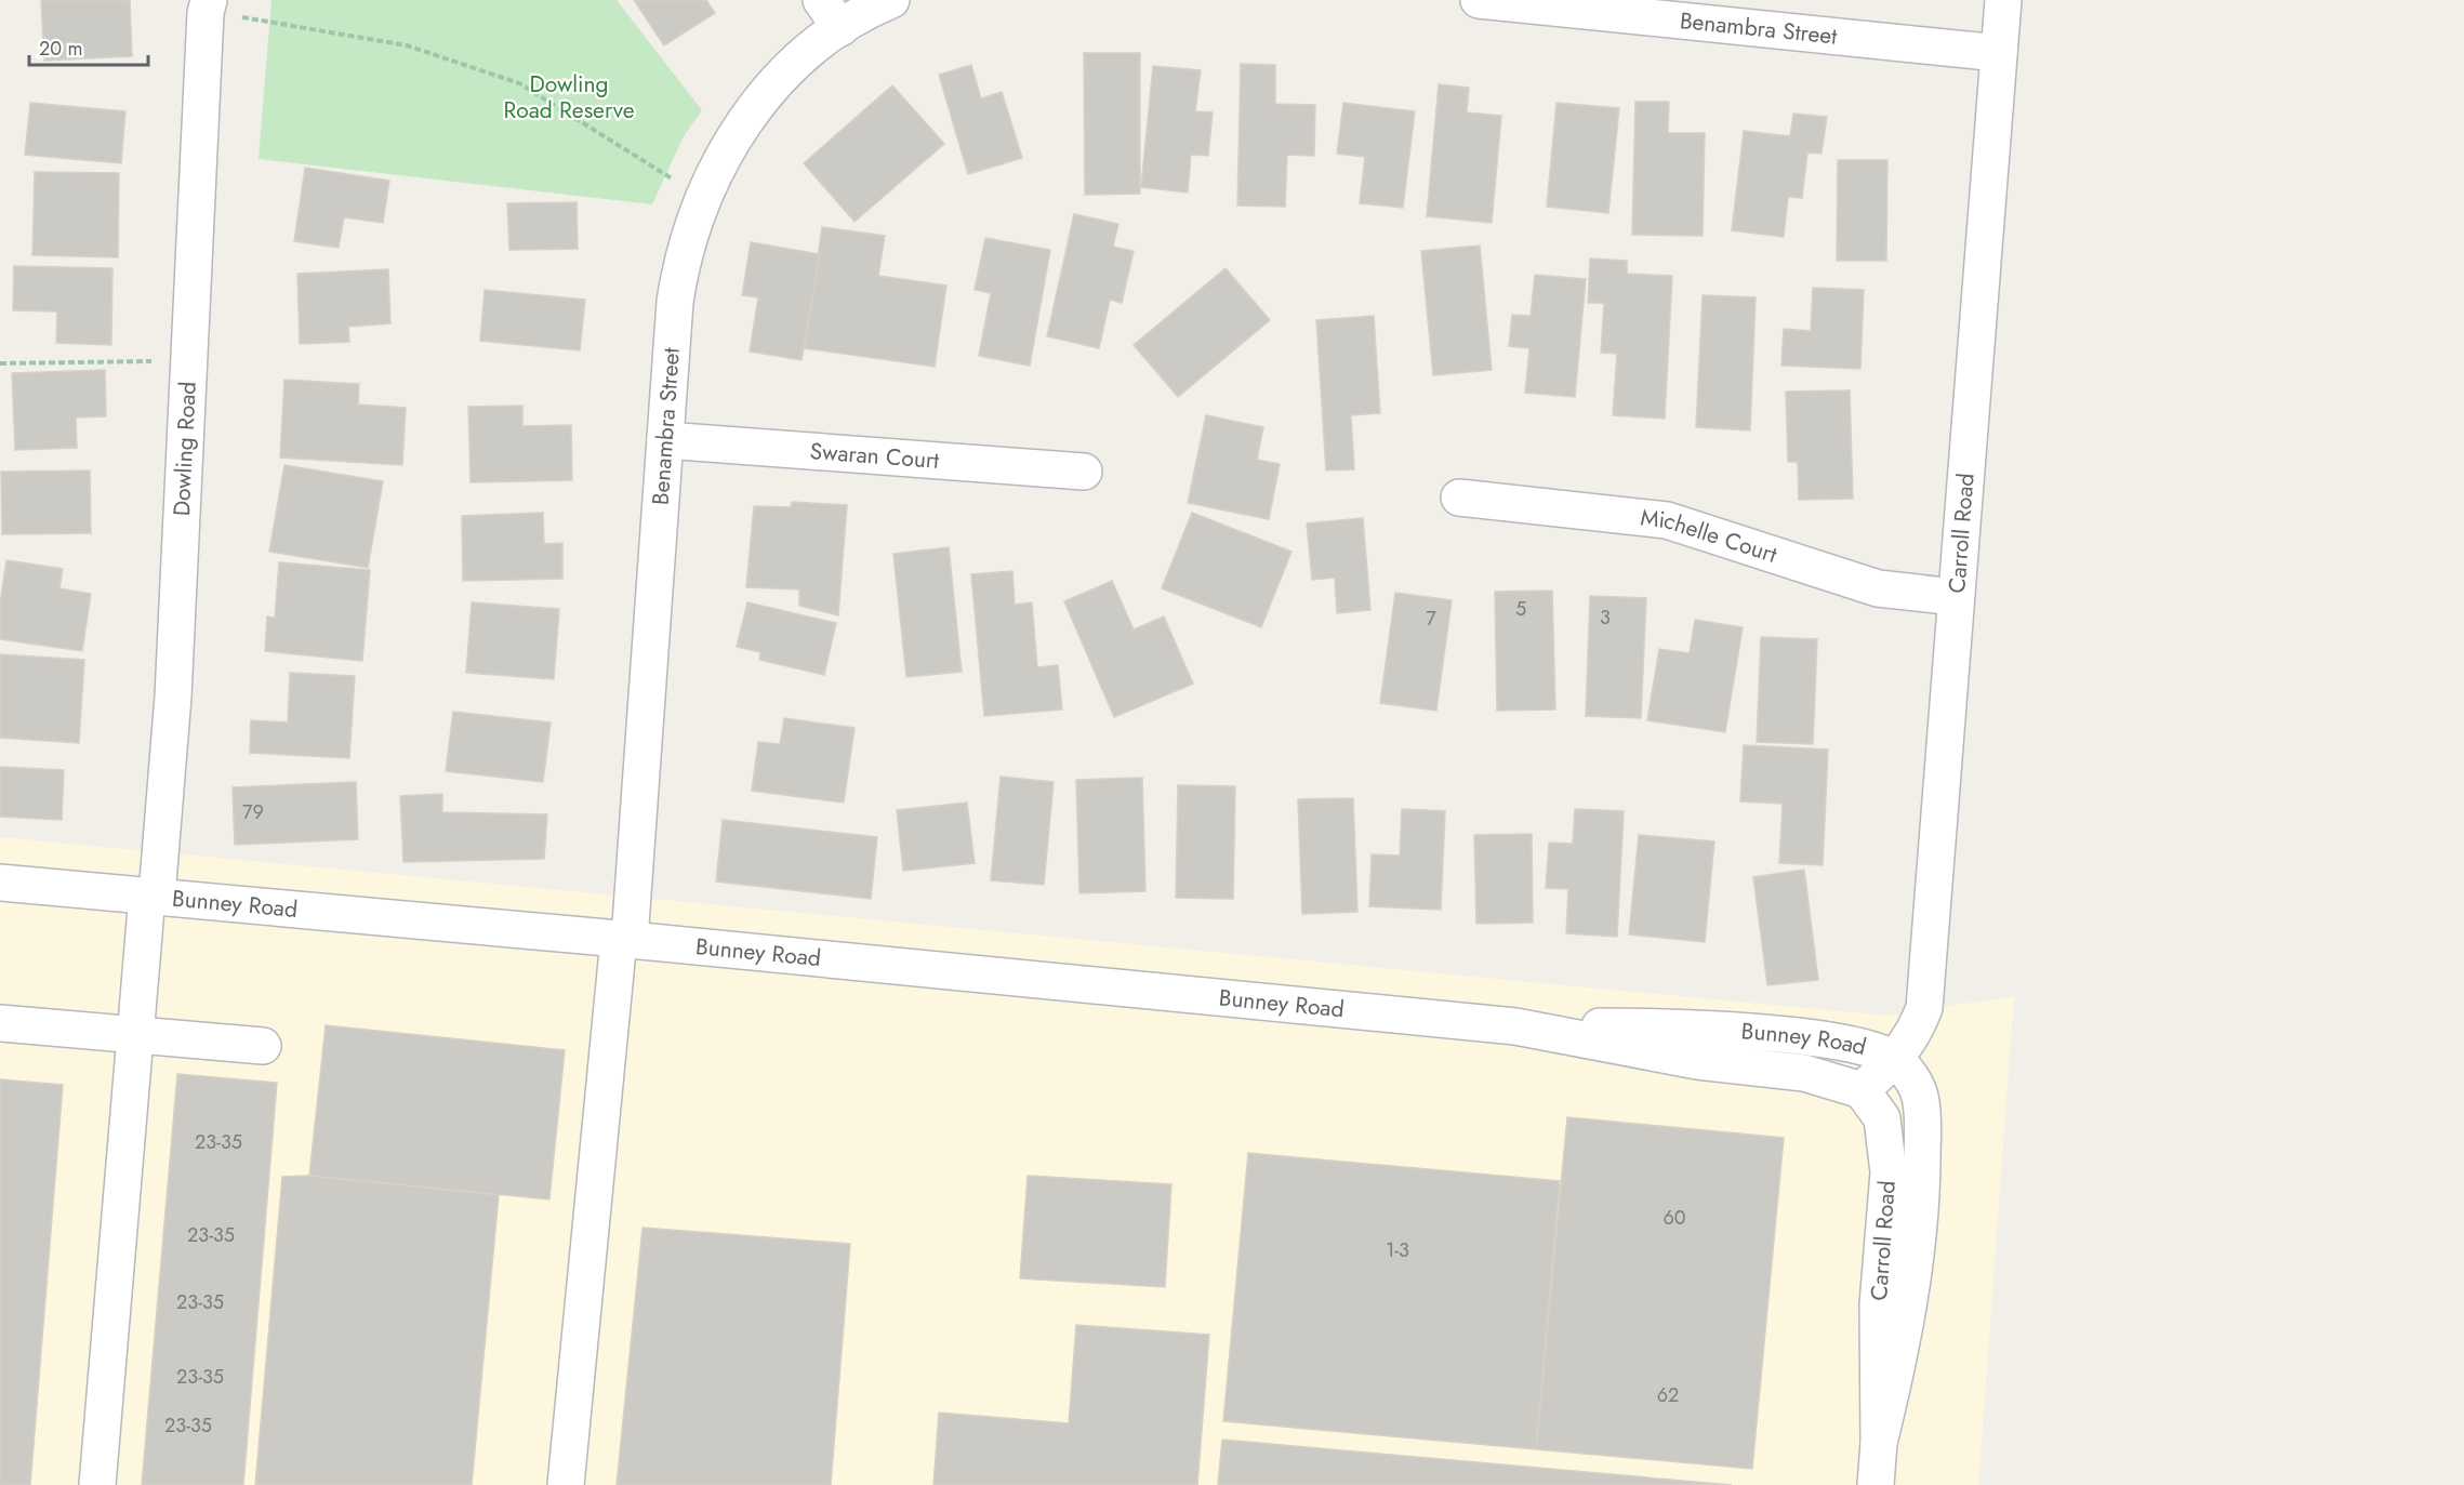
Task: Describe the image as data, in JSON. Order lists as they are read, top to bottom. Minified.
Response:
{"streets":{"street":["Benambra Street","Dowling Road","Swaran Court","Carroll Road","Michelle Court","Bunney Road"]},"crossings":[["Benambra Street","Swaran Court"],["Benambra Street","Carroll Road"],["Benambra Street","Bunney Road"],["Dowling Road","Bunney Road"],["Carroll Road","Michelle Court"],["Carroll Road","Bunney Road"]],"parks":["Dowling Road Reserve"],"house_numbers":["5","3","7","79","23-35","60","23-35","1-3","23-35","23-35","62","23-35"],"scale_bar":"20 m"}
